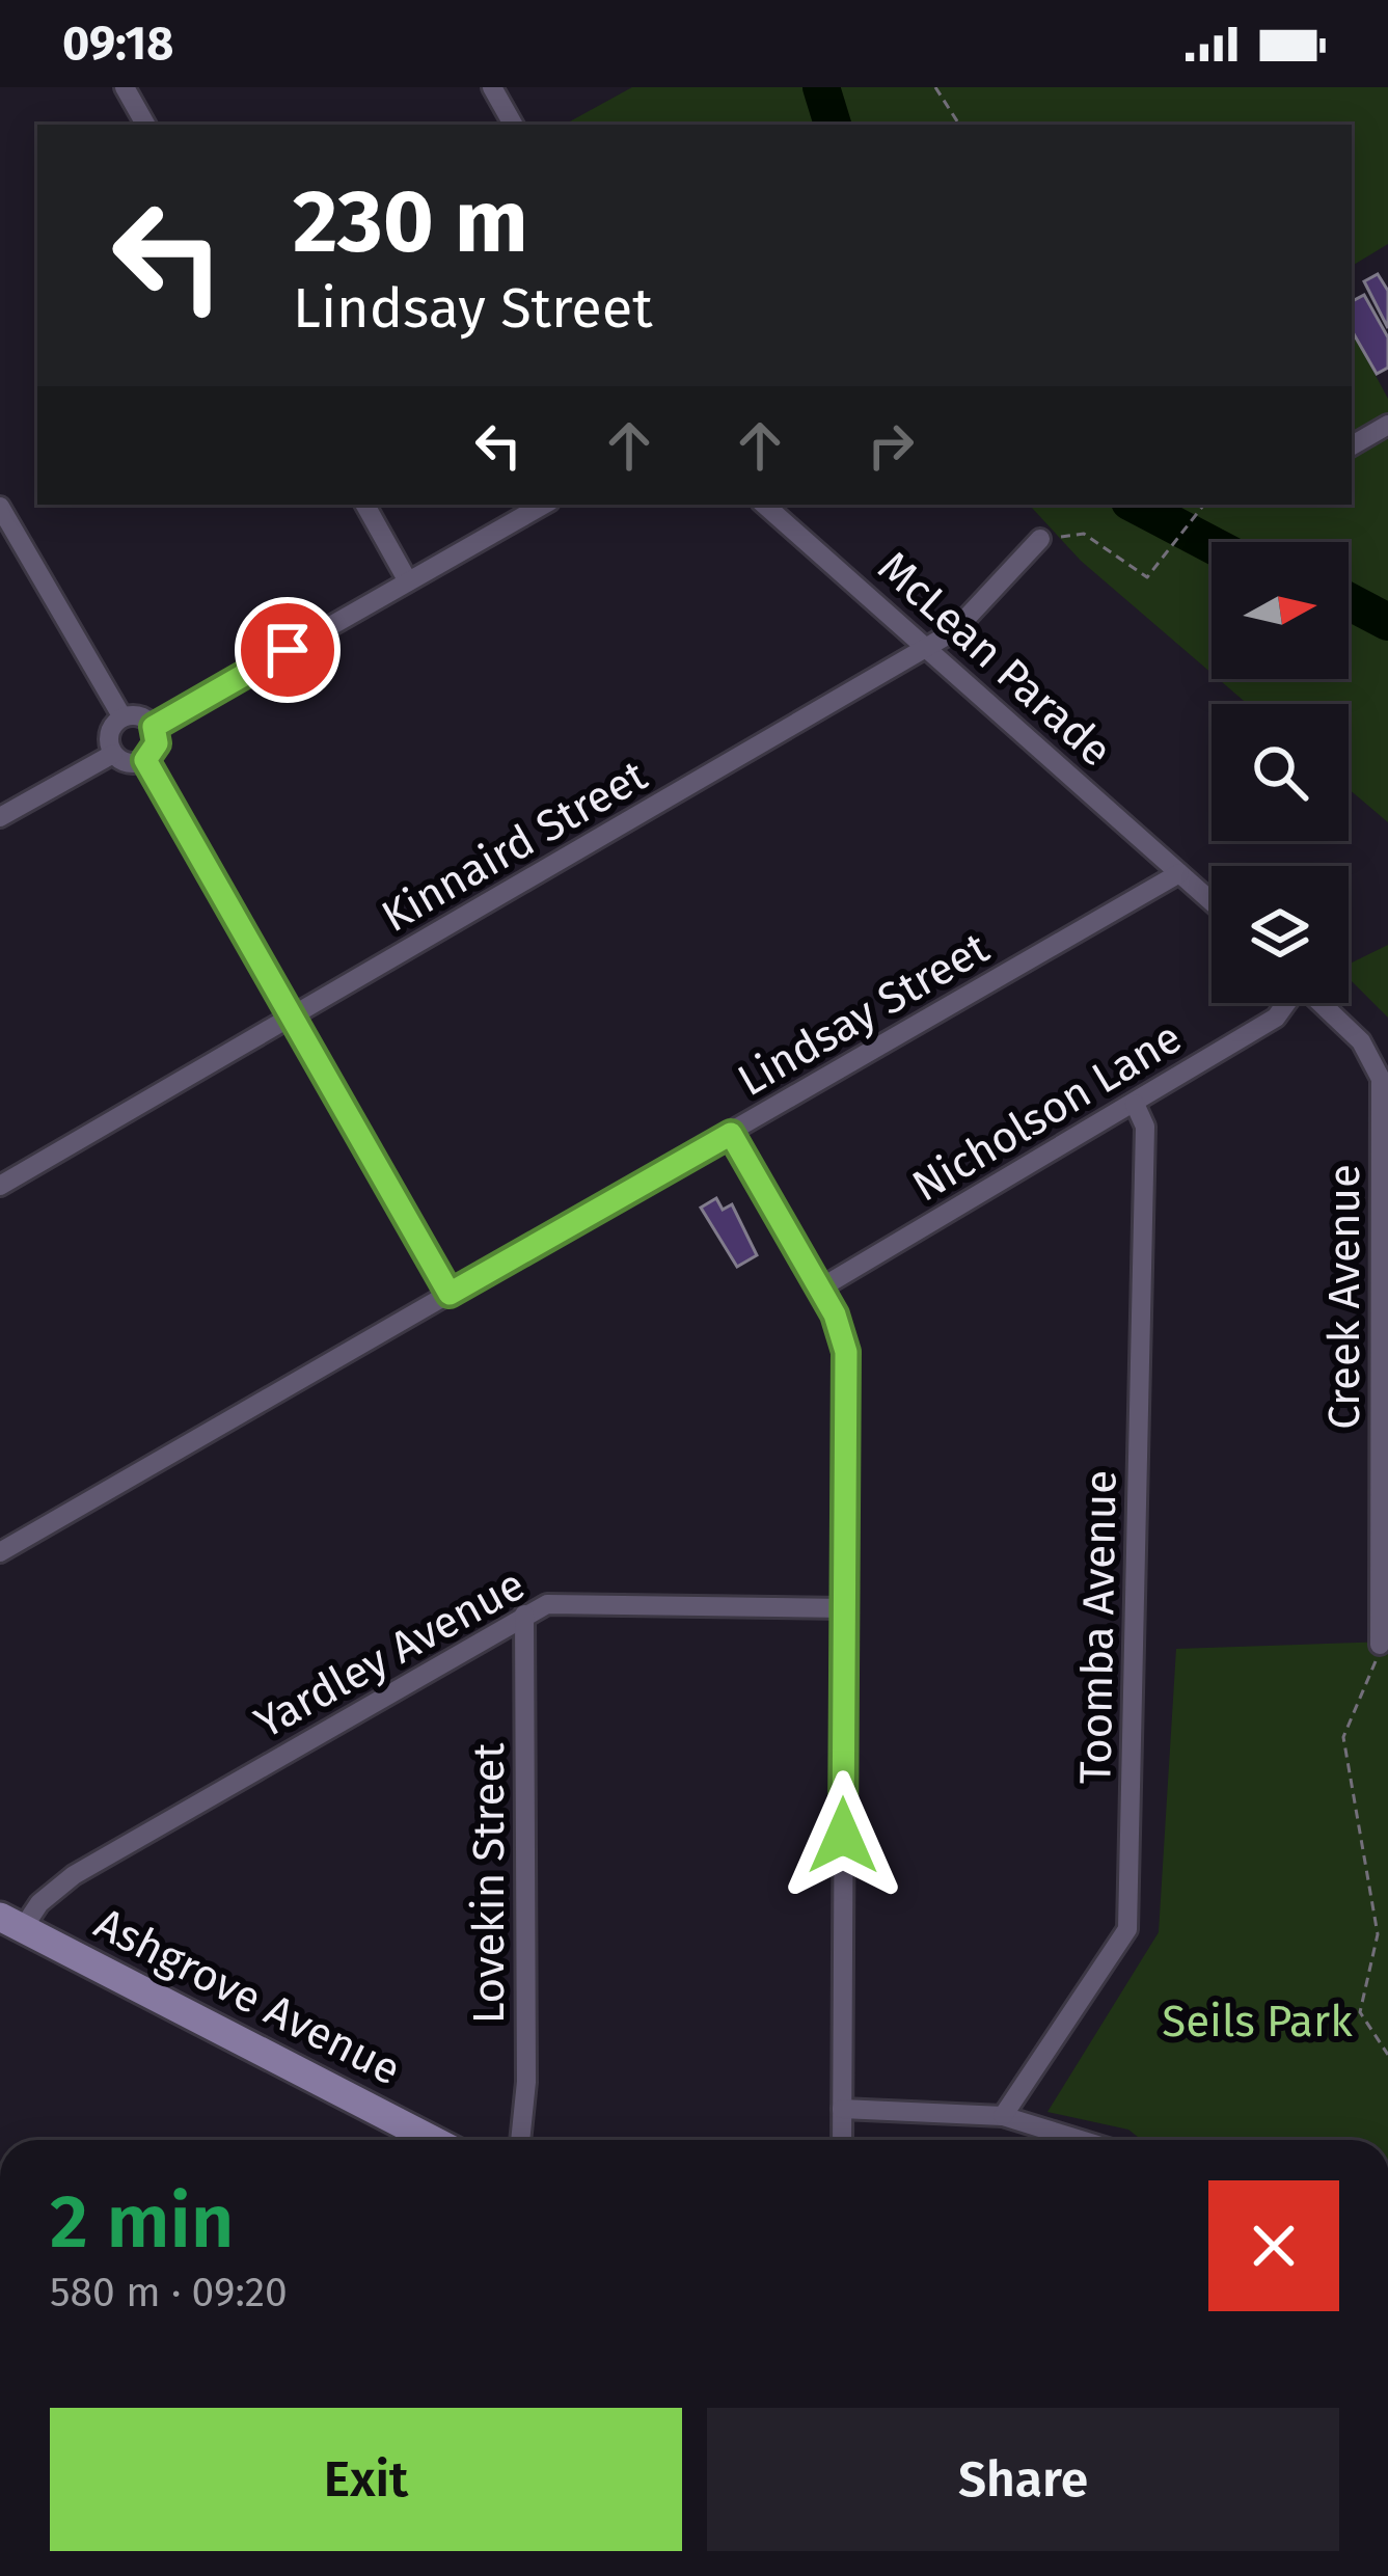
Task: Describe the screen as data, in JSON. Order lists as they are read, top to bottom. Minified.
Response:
{"streets":{"main road":["Ashgrove Avenue"],"street":["McLean Parade","Kinnaird Street","Lindsay Street","Nicholson Lane","Creek Avenue","Toomba Avenue","Yardley Avenue","Lovekin Street"]},"crossings":[["McLean Parade","Kinnaird Street"],["McLean Parade","Lindsay Street"],["Nicholson Lane","Toomba Avenue"],["Yardley Avenue","Lovekin Street"],["Yardley Avenue","Ashgrove Avenue"]],"parks":["Seils Park"],"north":"right","page":{"status":"09:18","turn":["230 m","Lindsay Street"],"heading":["2 min","580 m · 09:20"],"buttons":["Exit","Share"]}}
